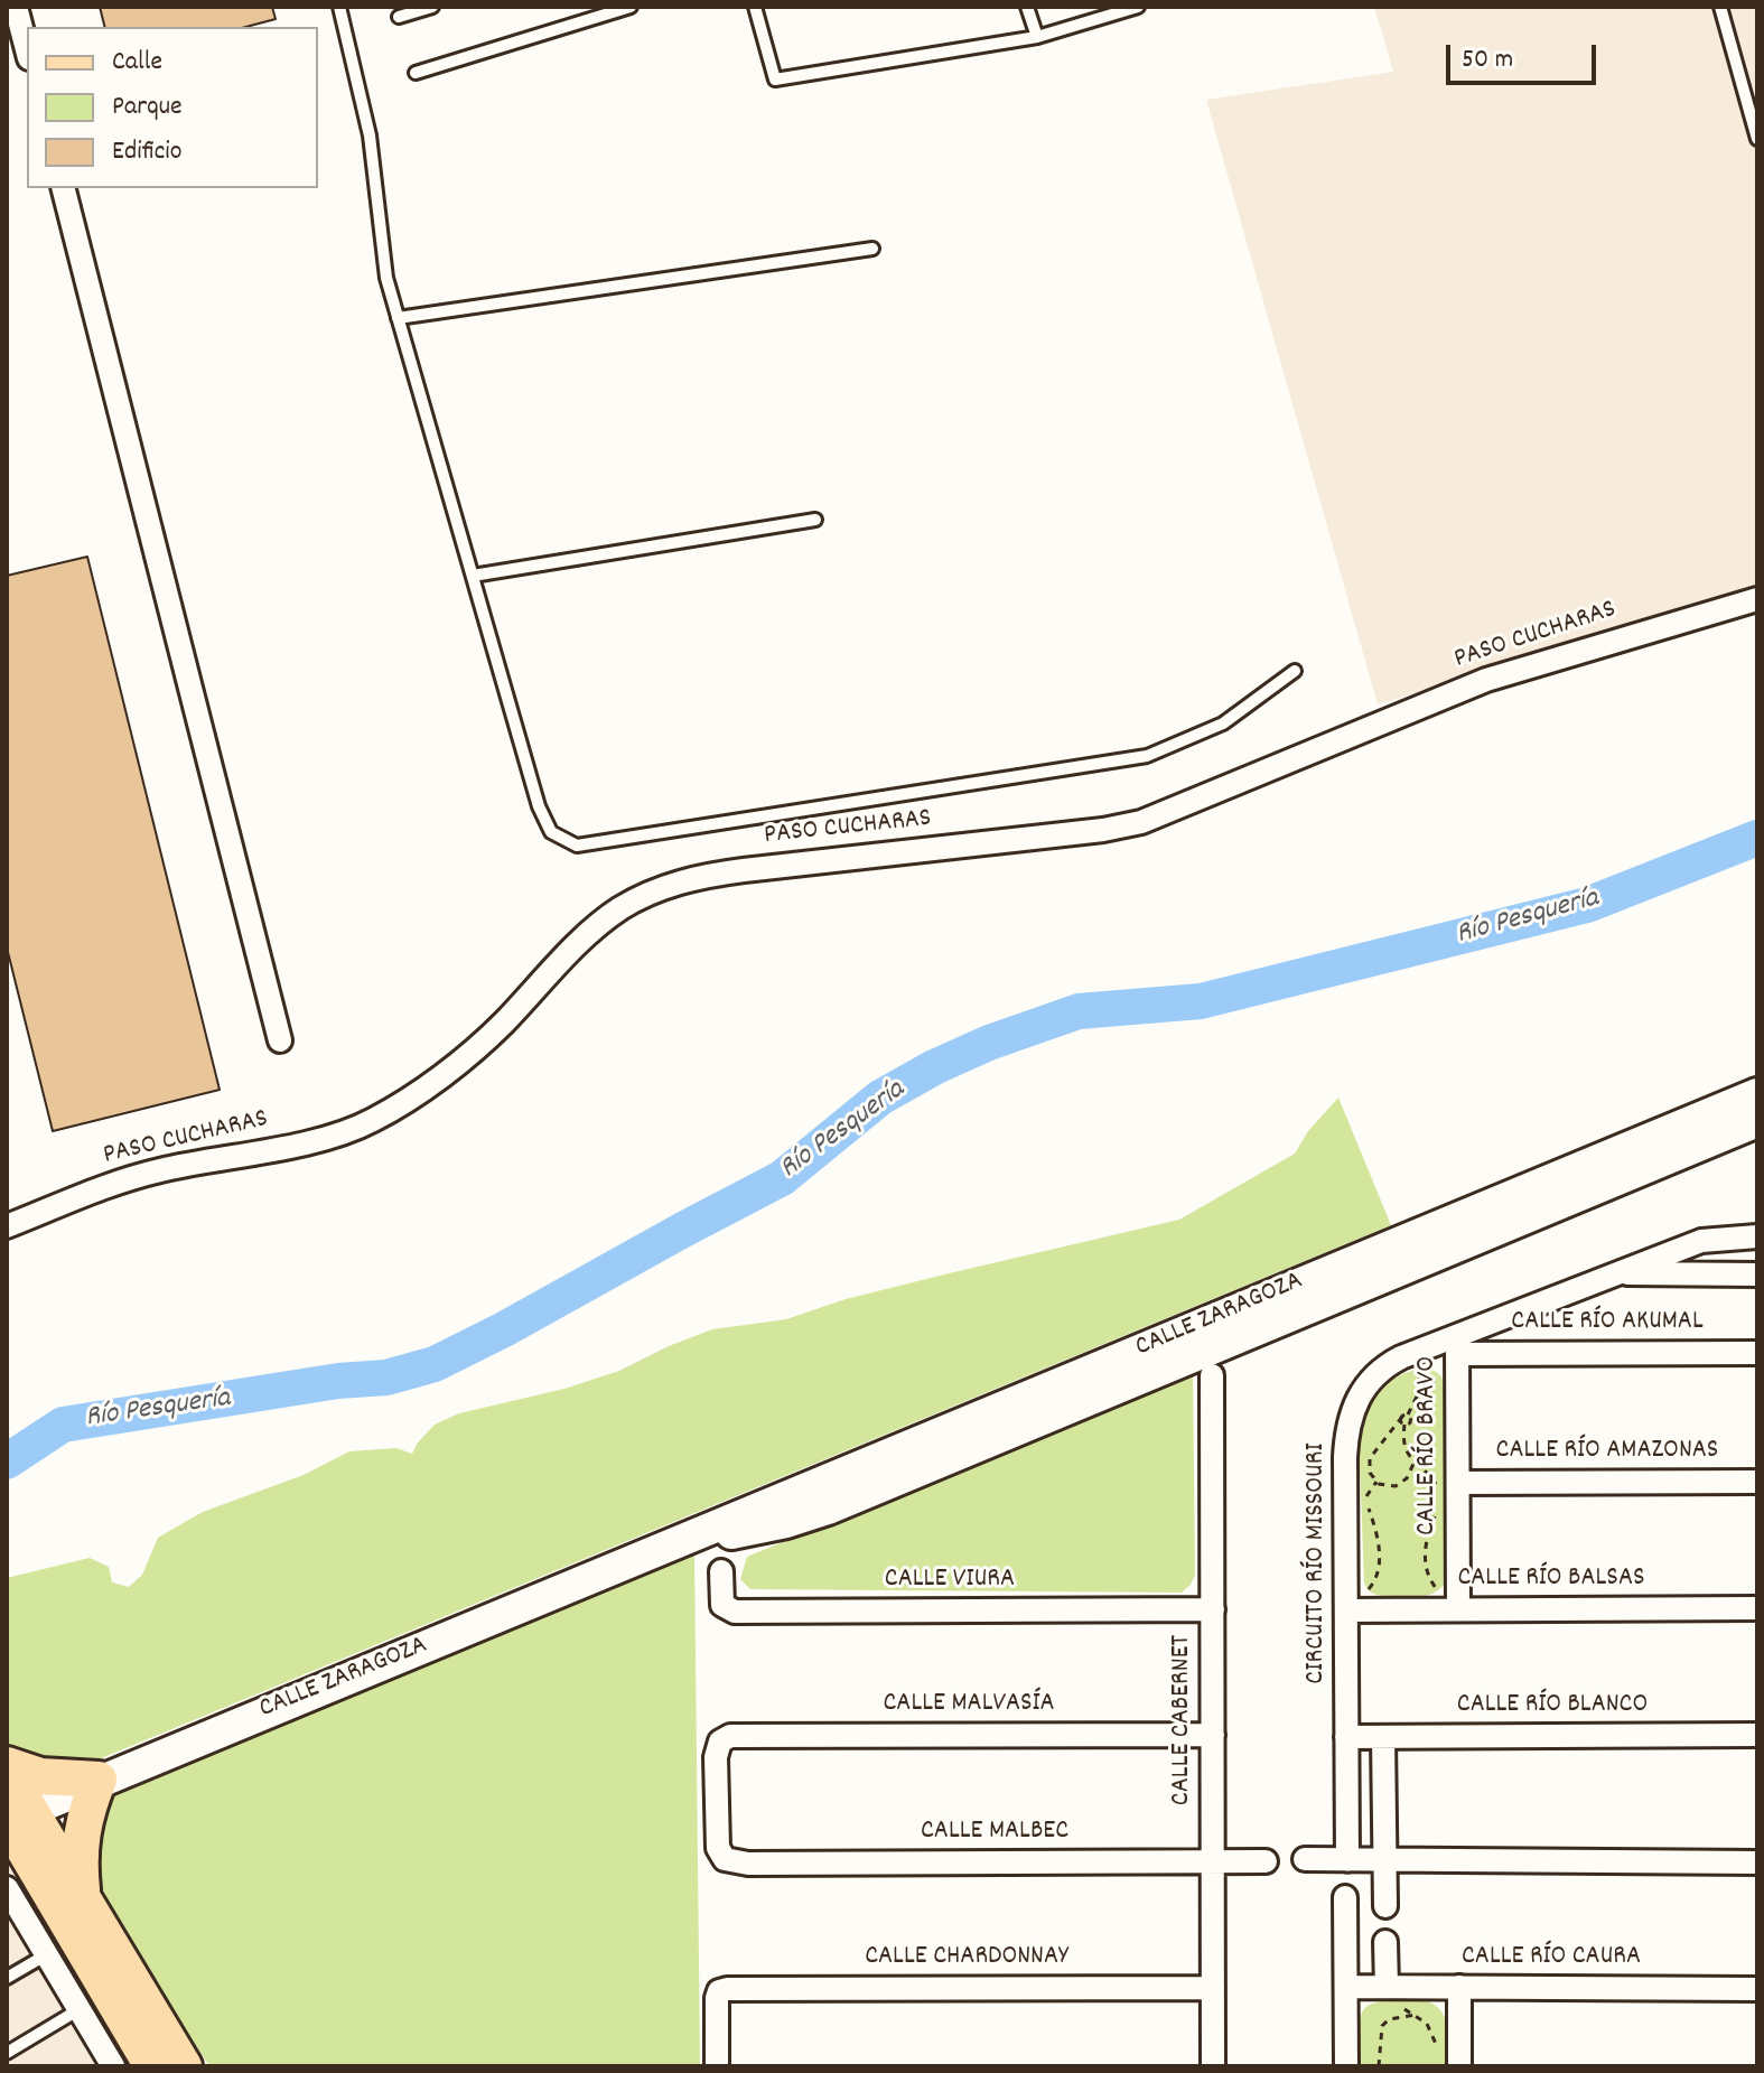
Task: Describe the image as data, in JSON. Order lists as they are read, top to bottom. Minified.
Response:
{"streets":{"street":["PASO CUCHARAS","CALLE ZARAGOZA","CALLE RÍO AKUMAL","CALLE RÍO BRAVO","CALLE RÍO AMAZONAS","CIRCUITO RÍO MISSOURI","CALLE RÍO BALSAS","CALLE VIURA","CALLE MALVASÍA","CALLE RÍO BLANCO","CALLE CABERNET","CALLE MALBEC","CALLE CHARDONNAY","CALLE RÍO CAURA"]},"crossings":[["CALLE RÍO AKUMAL","CALLE RÍO BRAVO"],["CALLE RÍO AKUMAL","CIRCUITO RÍO MISSOURI"],["CALLE RÍO BRAVO","CALLE RÍO AMAZONAS"],["CALLE RÍO BRAVO","CIRCUITO RÍO MISSOURI"],["CALLE RÍO BRAVO","CALLE RÍO BALSAS"],["CIRCUITO RÍO MISSOURI","CALLE RÍO BALSAS"],["CIRCUITO RÍO MISSOURI","CALLE RÍO BLANCO"],["CALLE VIURA","CALLE CABERNET"],["CALLE MALVASÍA","CALLE CABERNET"],["CALLE MALVASÍA","CALLE MALBEC"],["CALLE CABERNET","CALLE MALBEC"],["CALLE CABERNET","CALLE CHARDONNAY"]],"water":["Río Pesquería"],"legend":["Calle","Parque","Edificio"],"scale_bar":"50 m"}
